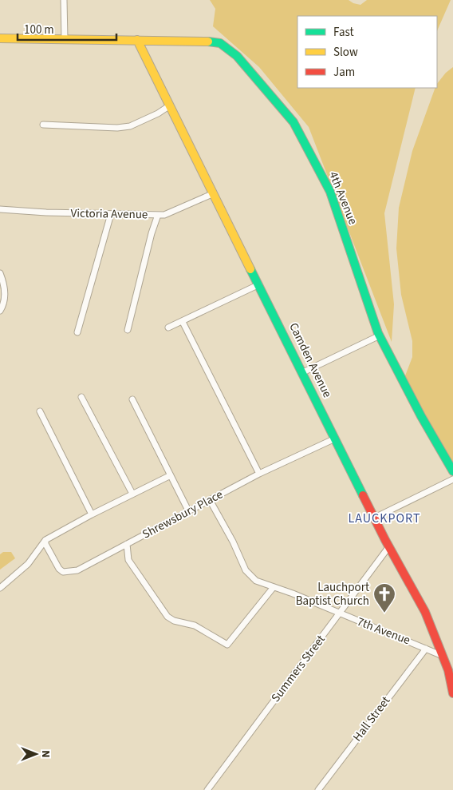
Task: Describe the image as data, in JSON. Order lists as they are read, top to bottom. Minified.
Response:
{"streets":{"street":["4th Avenue","Victoria Avenue","Camden Avenue","Shrewsbury Place","7th Avenue","Summers Street","Hall Street"]},"crossings":[["4th Avenue","Camden Avenue"],["Victoria Avenue","Camden Avenue"],["Camden Avenue","Shrewsbury Place"],["Camden Avenue","7th Avenue"],["Camden Avenue","Summers Street"],["Shrewsbury Place","7th Avenue"],["7th Avenue","Summers Street"],["7th Avenue","Hall Street"]],"districts":["LAUCKPORT"],"places":{"church":["Lauchport Baptist Church"]},"legend":["Fast","Slow","Jam"],"scale_bar":"100 m","north":"right"}
